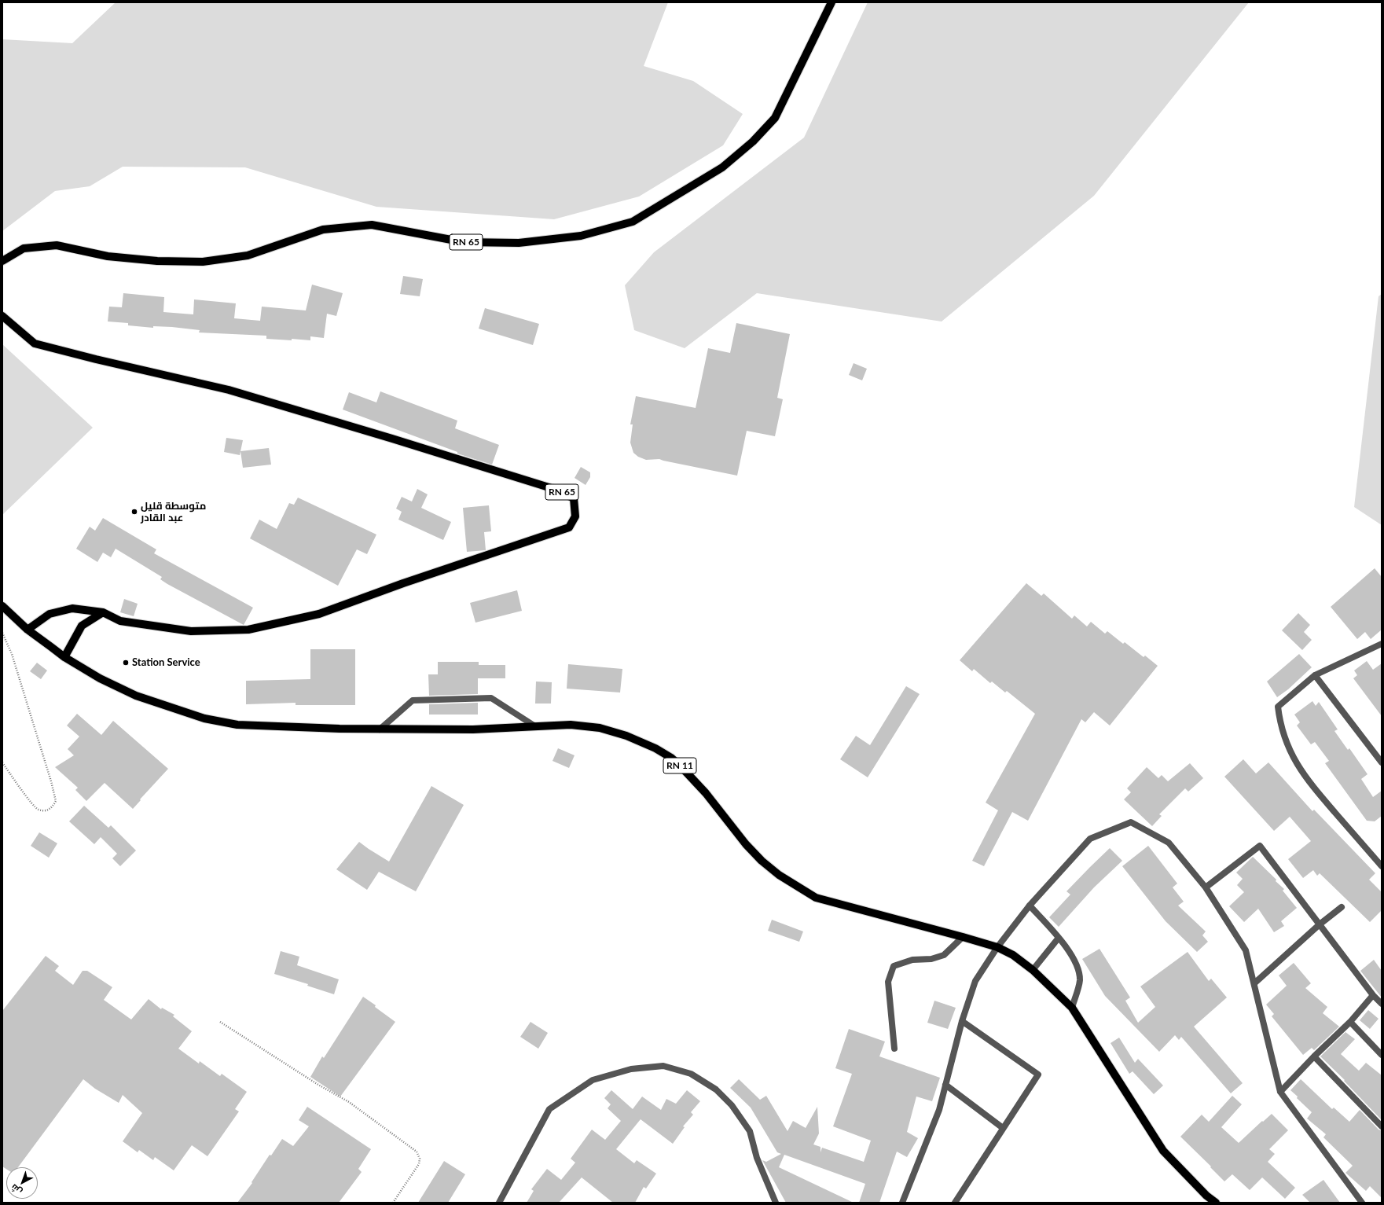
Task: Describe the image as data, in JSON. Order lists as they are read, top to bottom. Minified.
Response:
{"streets":{"main road":["RN 65","RN 11"]},"places":["متوسطة قليل عبد القادر","Station Service"],"north":"bottom left"}
